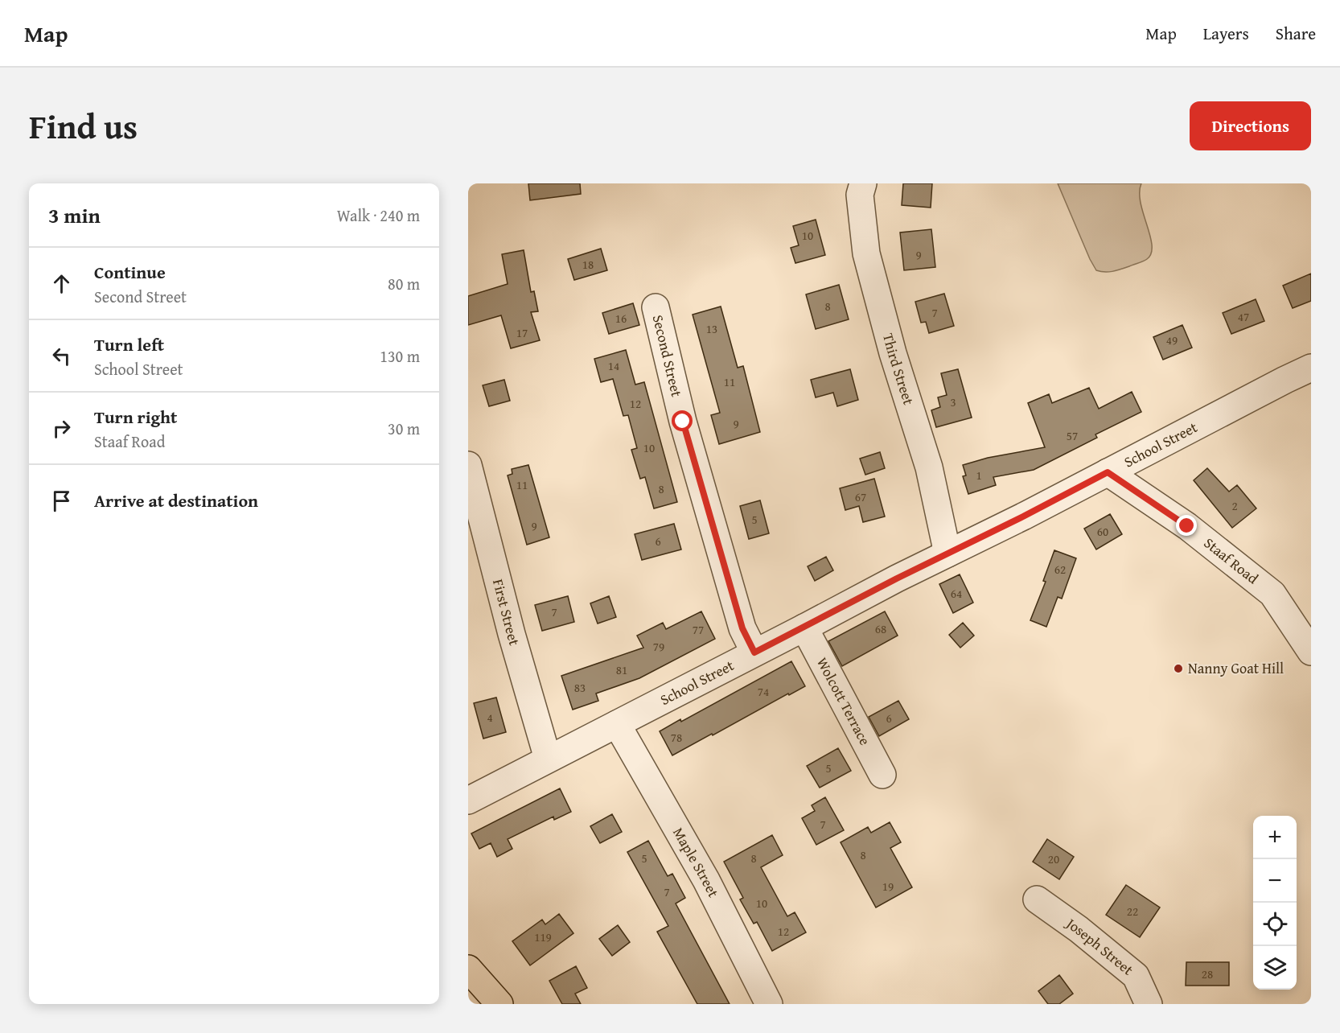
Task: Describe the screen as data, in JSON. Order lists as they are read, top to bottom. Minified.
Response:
{"streets":{"street":["Second Street","Third Street","School Street","Staaf Road","First Street","Wolcott Terrace","Maple Street","Joseph Street"]},"crossings":[["Second Street","School Street"],["Third Street","School Street"],["School Street","Staaf Road"],["School Street","First Street"],["School Street","Wolcott Terrace"],["School Street","Maple Street"]],"places":["Nanny Goat Hill"],"house_numbers":["10","9","18","8","7","47","16","13","17","49","14","11","3","12","9","57","10","1","11","8","67","2","5","9","60","6","62","64","7","68","77","79","81","83","74","4","6","78","5","7","8","5","8","20","19","7","10","22","12","119","28"],"page":{"header":"Map","nav":["Map","Layers","Share"],"title":"Find us","buttons":"Directions","heading":["3 min","Walk · 240 m"],"list":[["Continue","Second Street","80 m"],["Turn left","School Street","130 m"],["Turn right","Staaf Road","30 m"],"Arrive at destination"],"map_buttons":["+","−"]}}
